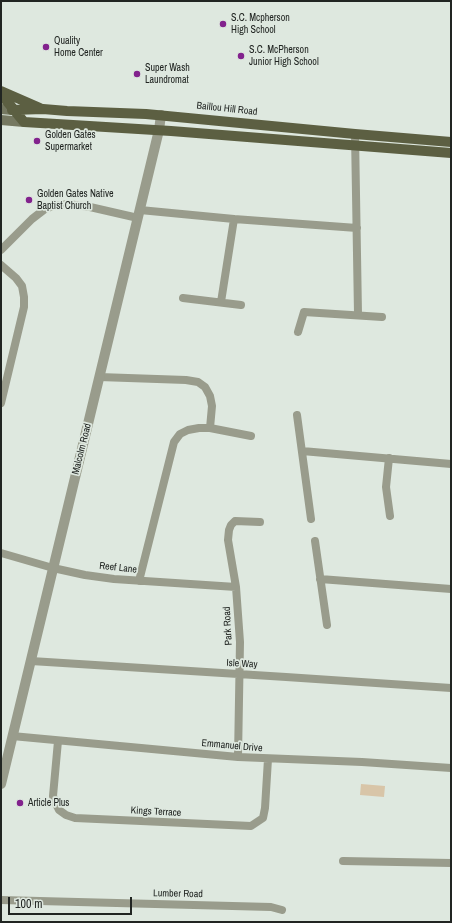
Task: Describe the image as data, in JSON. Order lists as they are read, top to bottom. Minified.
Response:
{"streets":{"main road":["Baillou Hill Road"],"street":["Malcolm Road","Reef Lane","Park Road","Isle Way","Emmanuel Drive","Kings Terrace","Lumber Road"]},"crossings":[["Baillou Hill Road","Malcolm Road"],["Malcolm Road","Reef Lane"],["Malcolm Road","Isle Way"],["Malcolm Road","Emmanuel Drive"],["Reef Lane","Park Road"],["Park Road","Isle Way"],["Park Road","Emmanuel Drive"],["Emmanuel Drive","Kings Terrace"]],"places":["S.C. Mcpherson High School","Quality Home Center","S.C. McPherson Junior High School","Super Wash Laundromat","Golden Gates Supermarket","Golden Gates Native Baptist Church","Article Plus"],"scale_bar":"100 m"}
